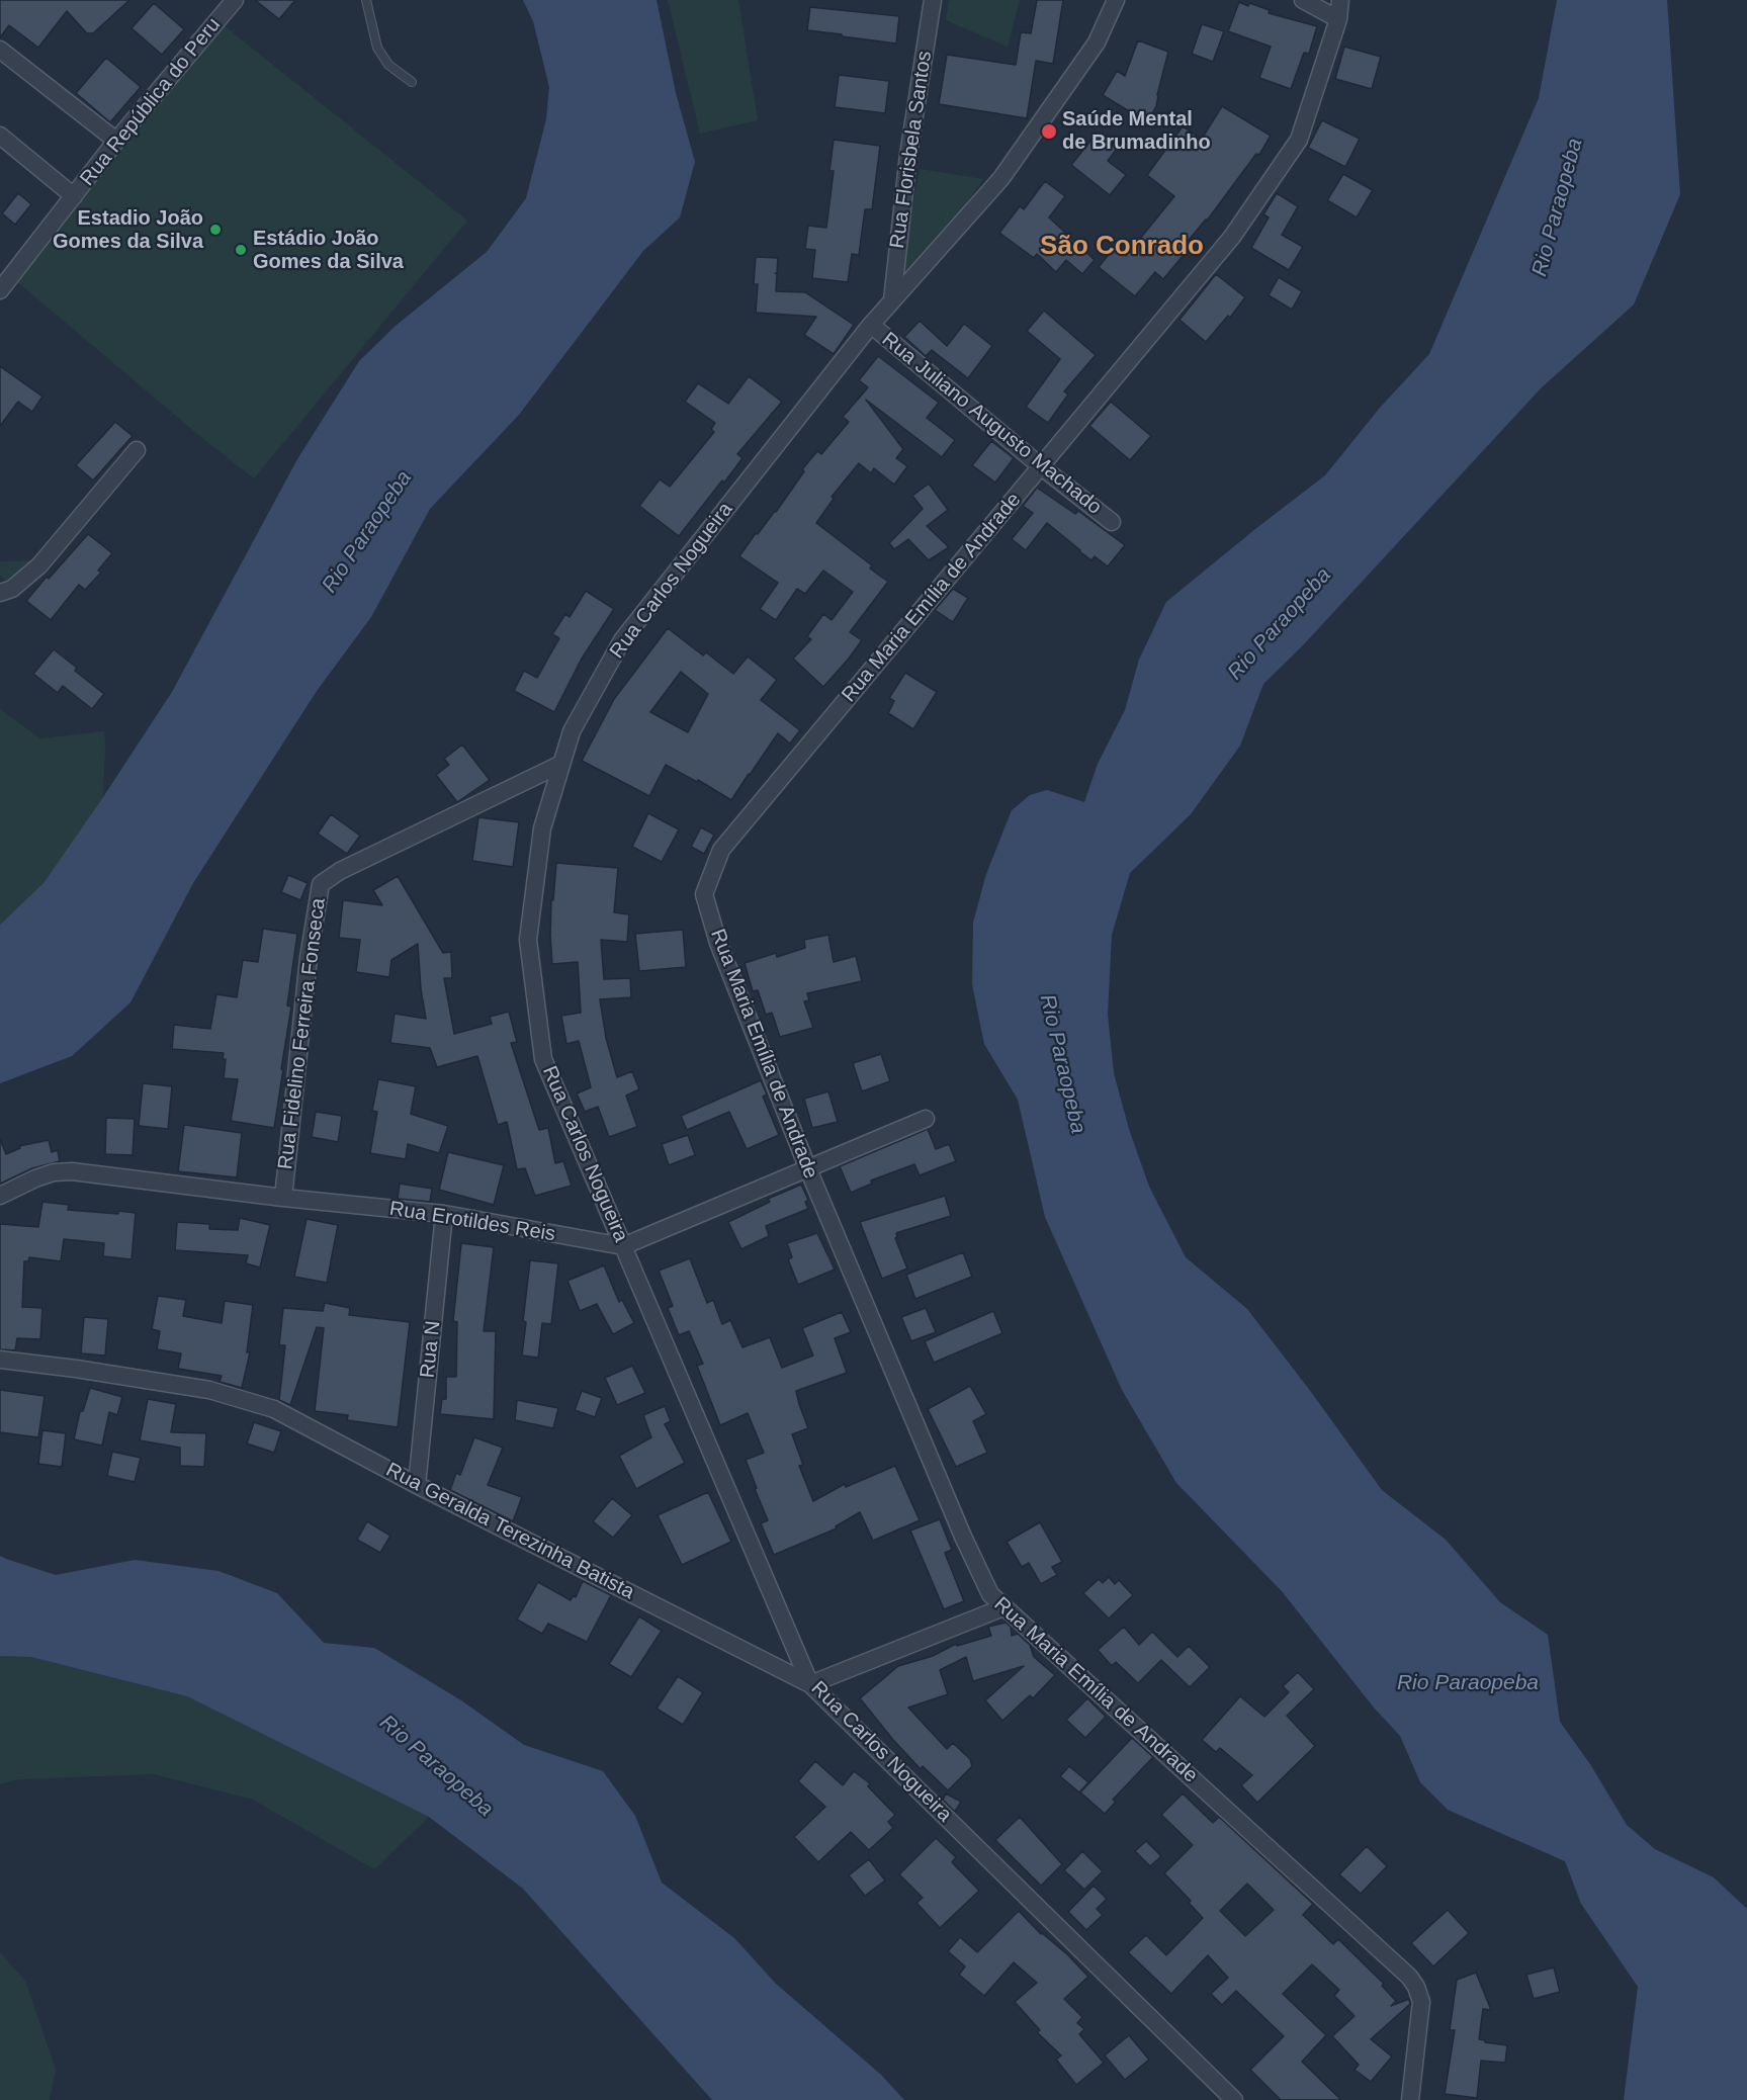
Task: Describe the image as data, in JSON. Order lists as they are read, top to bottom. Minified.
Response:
{"streets":{"street":["Rua República do Peru","Rua Florisbela Santos","Rua Juliano Augusto Machado","Rua Carlos Nogueira","Rua Maria Emília de Andrade","Rua Fidelino Ferreira Fonseca","Rua Erotildes Reis","Rua N","Rua Geralda Terezinha Batista"]},"crossings":[["Rua Florisbela Santos","Rua Carlos Nogueira"],["Rua Juliano Augusto Machado","Rua Carlos Nogueira"],["Rua Juliano Augusto Machado","Rua Maria Emília de Andrade"],["Rua Carlos Nogueira","Rua Fidelino Ferreira Fonseca"],["Rua Carlos Nogueira","Rua Erotildes Reis"],["Rua Carlos Nogueira","Rua Geralda Terezinha Batista"],["Rua Fidelino Ferreira Fonseca","Rua Erotildes Reis"],["Rua Erotildes Reis","Rua N"],["Rua N","Rua Geralda Terezinha Batista"]],"districts":["São Conrado"],"water":["Rio Paraopeba"],"places":["Saúde Mental de Brumadinho","Estadio João Gomes da Silva","Estádio João Gomes da Silva"]}
